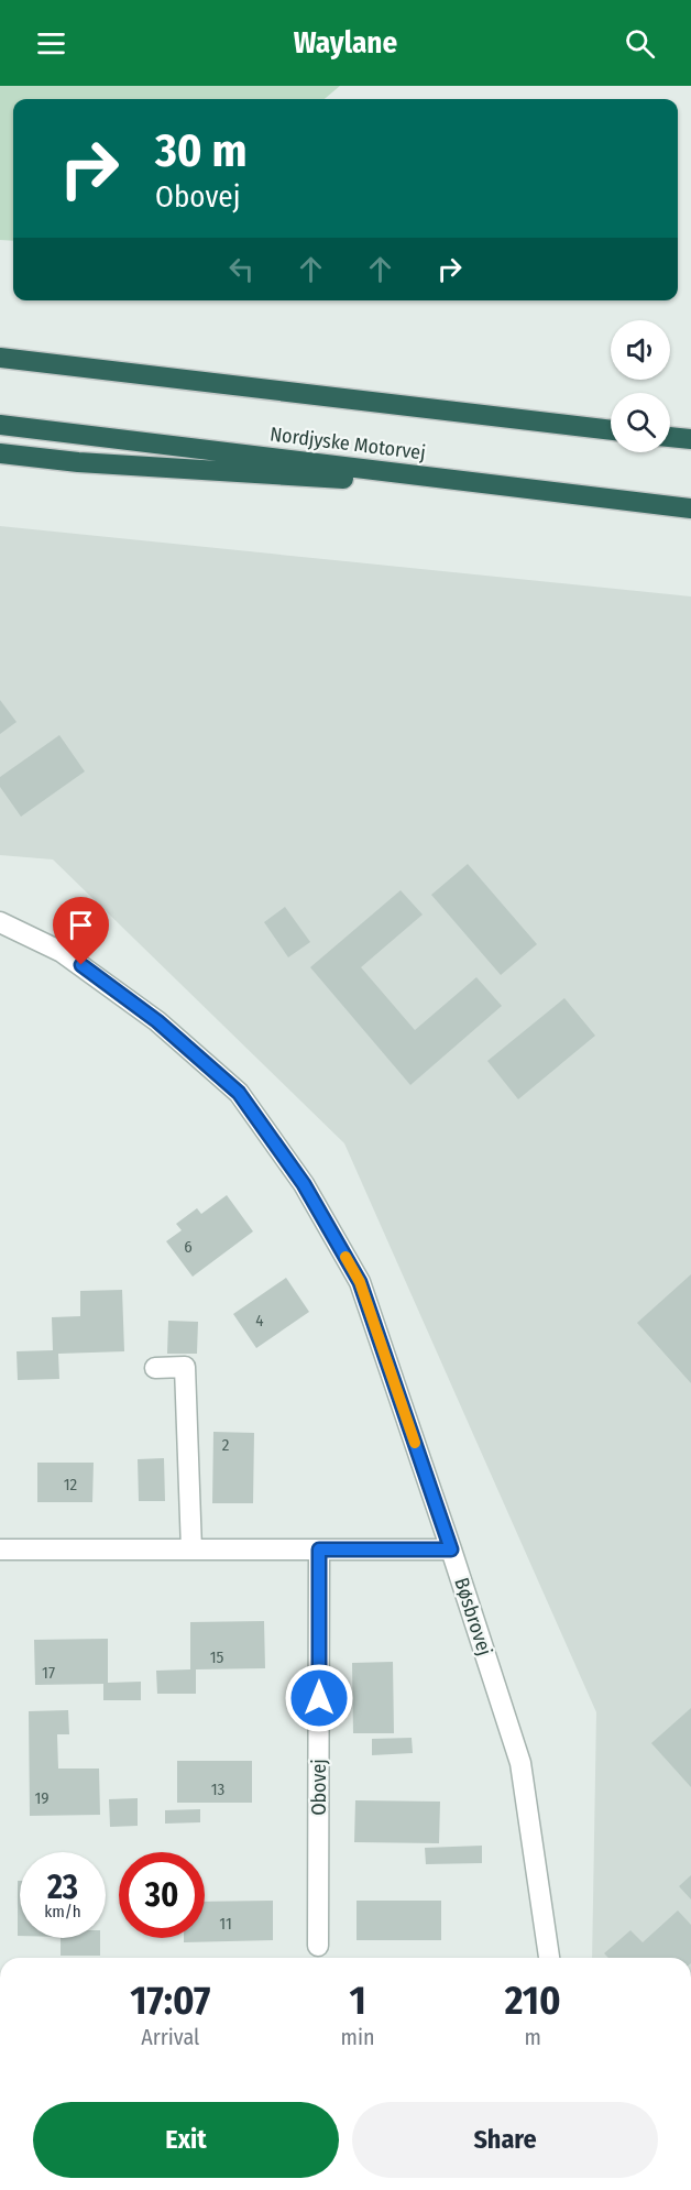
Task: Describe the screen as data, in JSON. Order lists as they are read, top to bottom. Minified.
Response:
{"streets":{"highway":["Nordjyske Motorvej"],"street":["Bøsbrovej","Obovej"]},"house_numbers":["6","4","2","12","15","17","13","19","11"],"page":{"header":"Waylane","turn":["30 m","Obovej"],"speed":"23 km/h","limit":"30","eta":["17:07","Arrival","1","min","210","m"],"buttons":["Exit","Share"]}}
